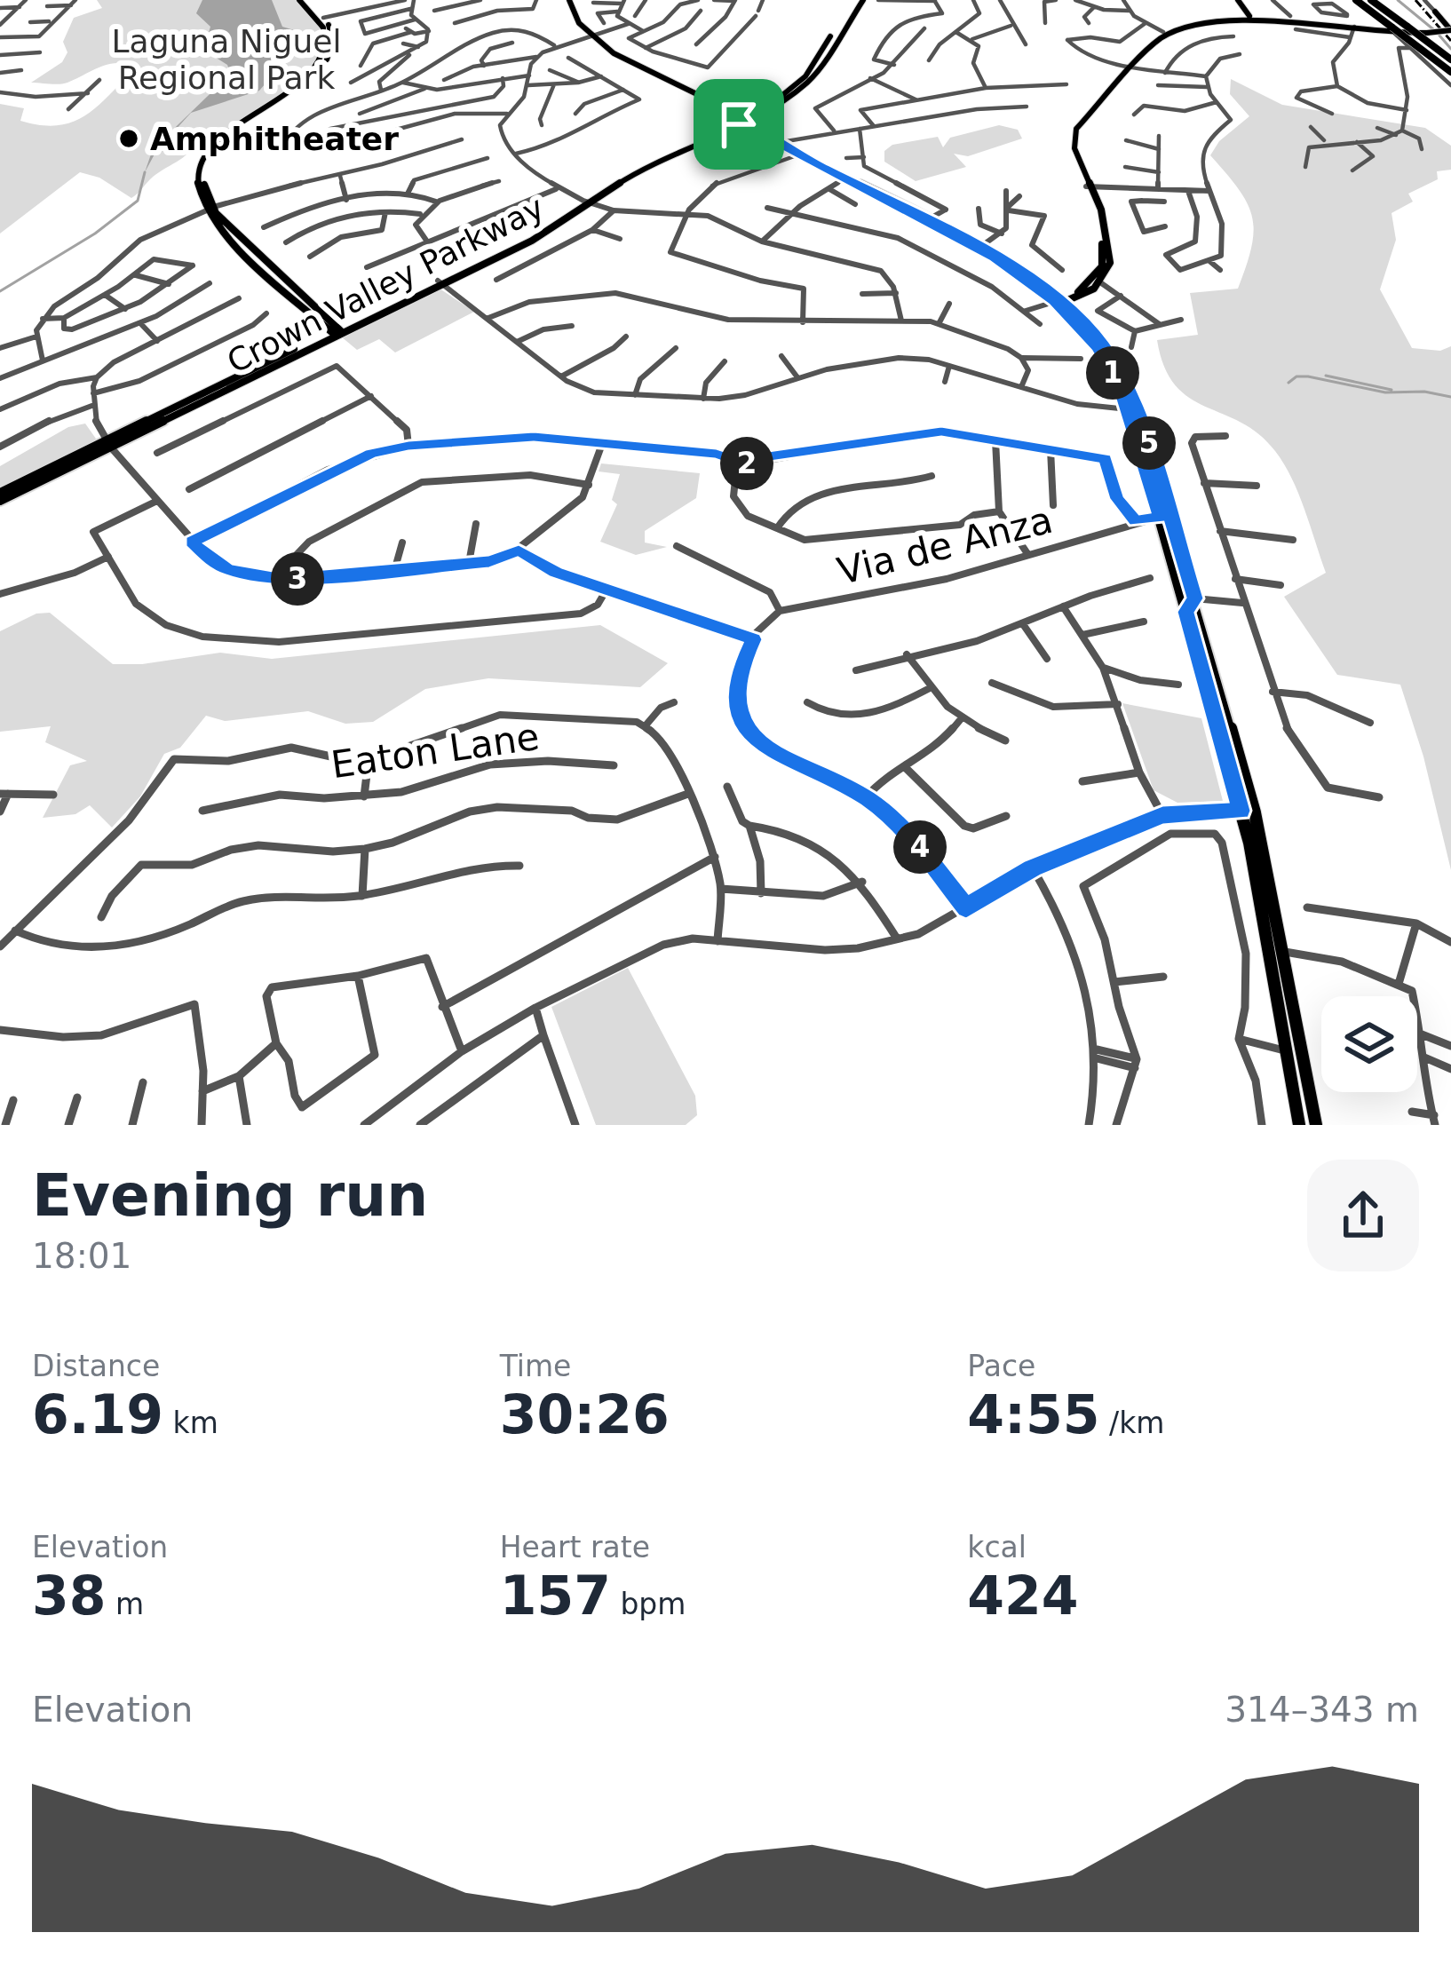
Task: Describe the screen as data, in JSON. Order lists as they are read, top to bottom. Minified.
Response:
{"streets":{"main road":["Crown Valley Parkway"],"street":["Via de Anza","Eaton Lane"]},"parks":["Laguna Niguel Regional Park"],"places":["Amphitheater"],"page":{"pins":["1","5","2","3","4"],"heading":["Evening run","18:01"],"stats":[["Distance","6.19 km"],["Time","30:26"],["Pace","4:55 /km"],["Elevation","38 m"],["Heart rate","157 bpm"],["kcal","424"]],"chart":["Elevation","314–343 m"]}}
